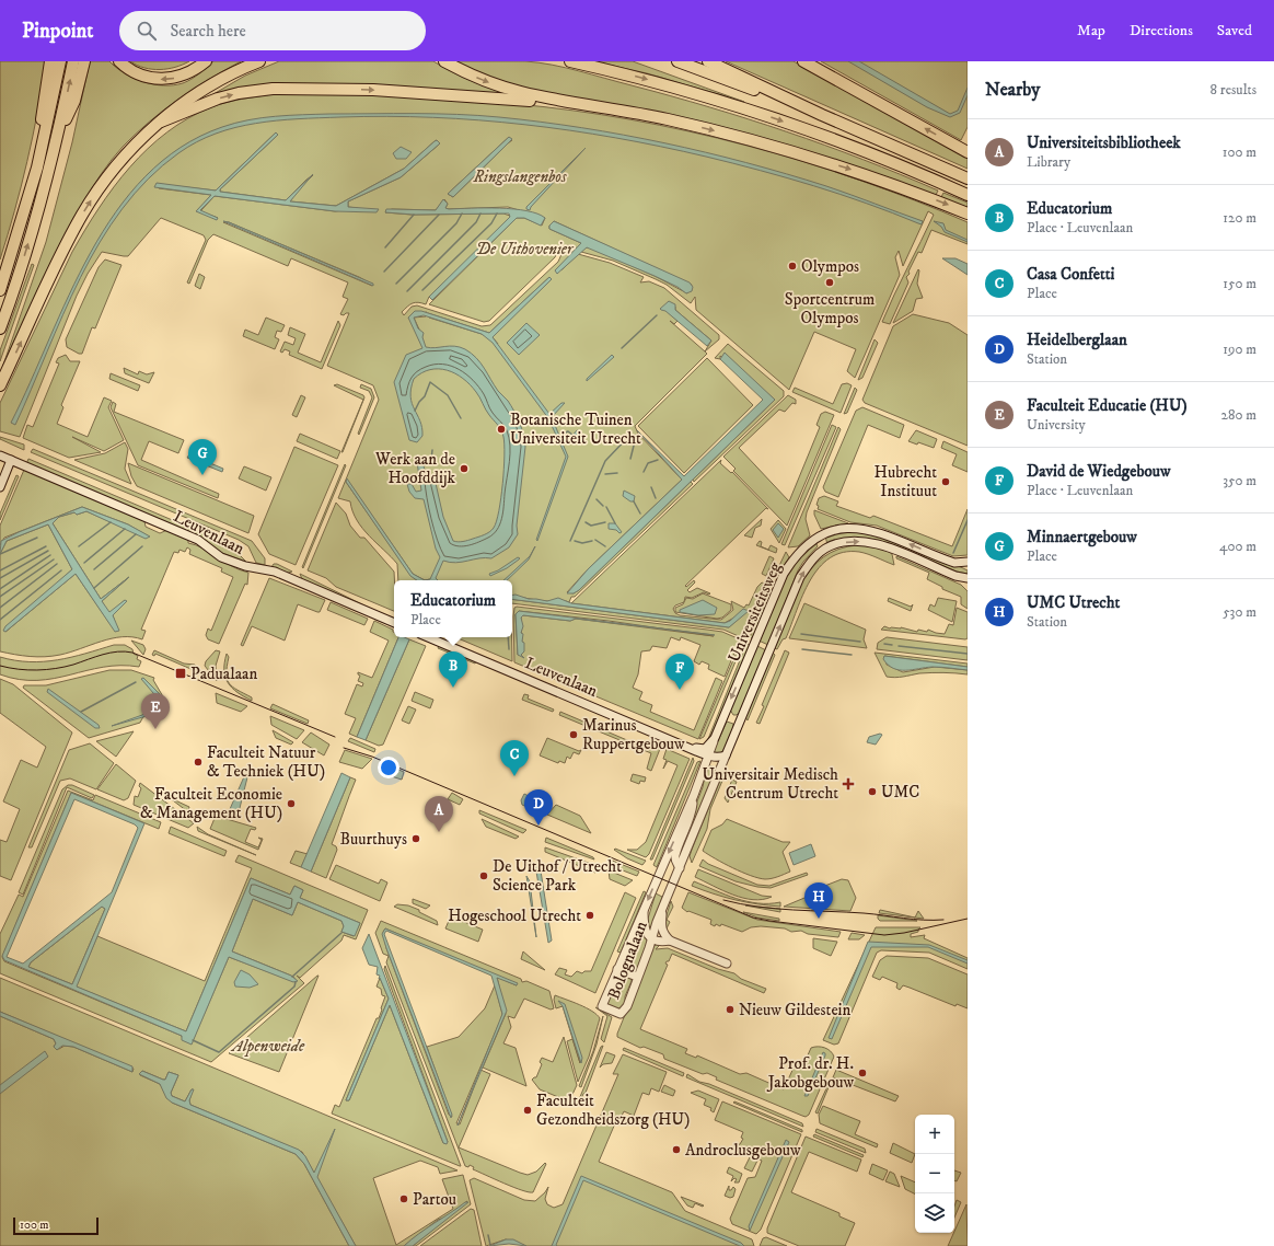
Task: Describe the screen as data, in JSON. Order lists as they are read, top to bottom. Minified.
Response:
{"streets":{"main road":["Leuvenlaan","Universiteitsweg","Bolognalaan"]},"crossings":[["Leuvenlaan","Universiteitsweg"],["Universiteitsweg","Bolognalaan"]],"parks":["Ringslangenbos","De Uithovenier","Alpenweide"],"places":{"other":["Olympos","Sportcentrum Olympos","Botanische Tuinen Universiteit Utrecht","Werk aan de Hoofddijk","Hubrecht Instituut","Marinus Ruppertgebouw","Faculteit Natuur & Techniek (HU)","UMC","Faculteit Economie & Management (HU)","Buurthuys","De Uithof / Utrecht Science Park","Hogeschool Utrecht","Nieuw Gildestein","Prof. dr. H. Jakobgebouw","Faculteit Gezondheidszorg (HU)","Androclusgebouw","Partou"],"transit":["Padualaan"],"health":["Universitair Medisch Centrum Utrecht"]},"scale_bar":"100 m","page":{"header":"Pinpoint","search":"Search here","nav":["Map","Directions","Saved"],"heading":["Nearby","8 results"],"list":[{"mark":"A","name":"Universiteitsbibliotheek","note":"Library","value":"100 m"},{"mark":"B","name":"Educatorium","note":"Place · Leuvenlaan","value":"120 m"},{"mark":"C","name":"Casa Confetti","note":"Place","value":"150 m"},{"mark":"D","name":"Heidelberglaan","note":"Station","value":"190 m"},{"mark":"E","name":"Faculteit Educatie (HU)","note":"University","value":"280 m"},{"mark":"F","name":"David de Wiedgebouw","note":"Place · Leuvenlaan","value":"350 m"},{"mark":"G","name":"Minnaertgebouw","note":"Place","value":"400 m"},{"mark":"H","name":"UMC Utrecht","note":"Station","value":"530 m"}],"pins":["G","B","F","E","C","D","A","H"],"popup":["Educatorium","Place"],"map_buttons":["+","−"],"scale":"100 m"}}
